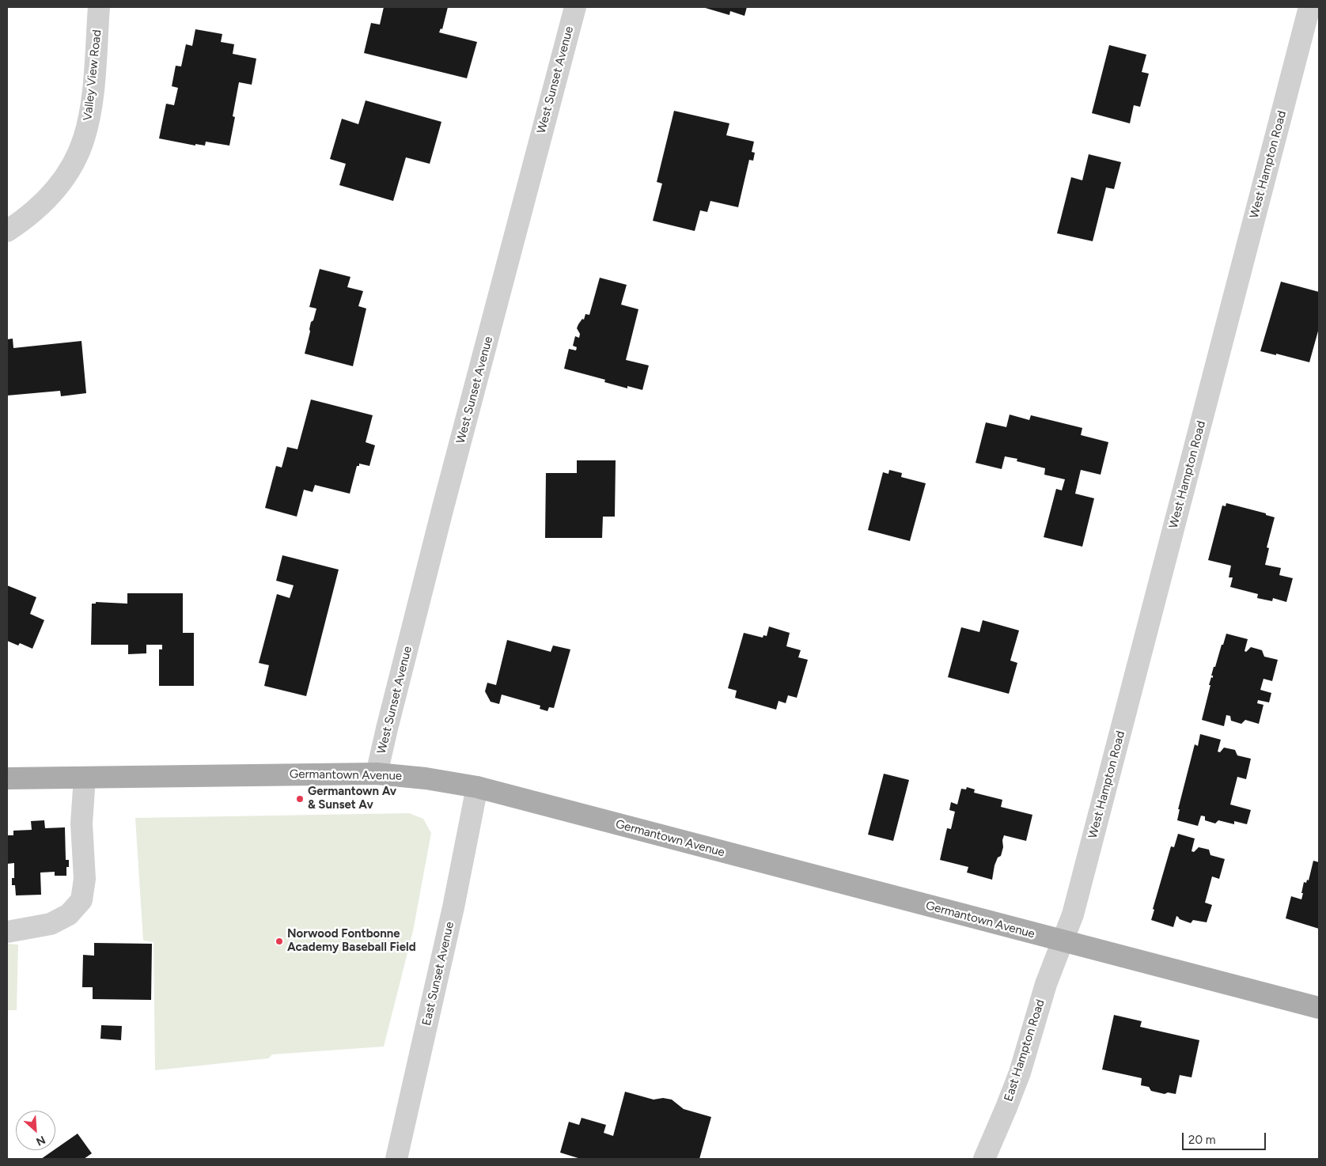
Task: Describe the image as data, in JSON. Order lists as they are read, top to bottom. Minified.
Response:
{"streets":{"main road":["Germantown Avenue"],"street":["Valley View Road","West Sunset Avenue","West Hampton Road","East Sunset Avenue","East Hampton Road"]},"crossings":[["West Sunset Avenue","Germantown Avenue"],["West Hampton Road","Germantown Avenue"],["West Hampton Road","East Hampton Road"],["Germantown Avenue","East Sunset Avenue"],["Germantown Avenue","East Hampton Road"]],"places":["Germantown Av & Sunset Av","Norwood Fontbonne Academy Baseball Field"],"scale_bar":"20 m","north":"bottom right"}
